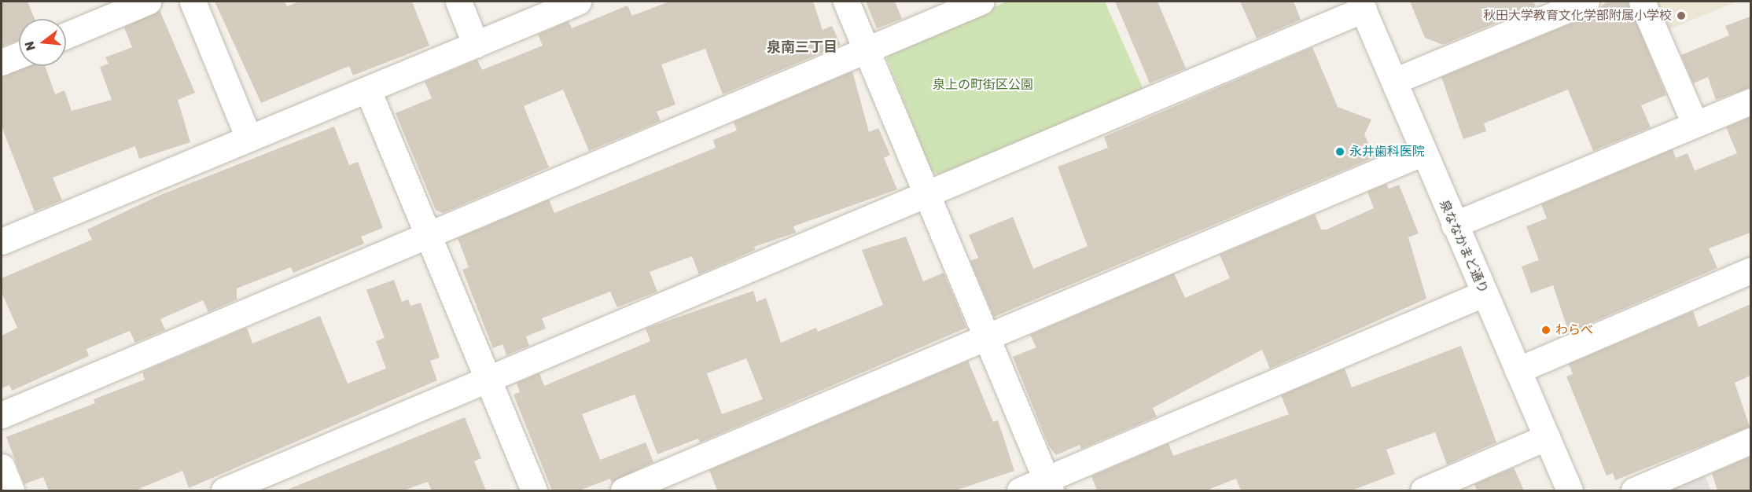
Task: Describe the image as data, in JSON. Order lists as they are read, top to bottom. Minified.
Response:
{"streets":{"street":["泉ななかまど通り"]},"districts":["泉南三丁目"],"parks":["泉上の町街区公園"],"places":["秋田大学教育文化学部附属小学校","永井歯科医院","わらべ"],"north":"left"}
